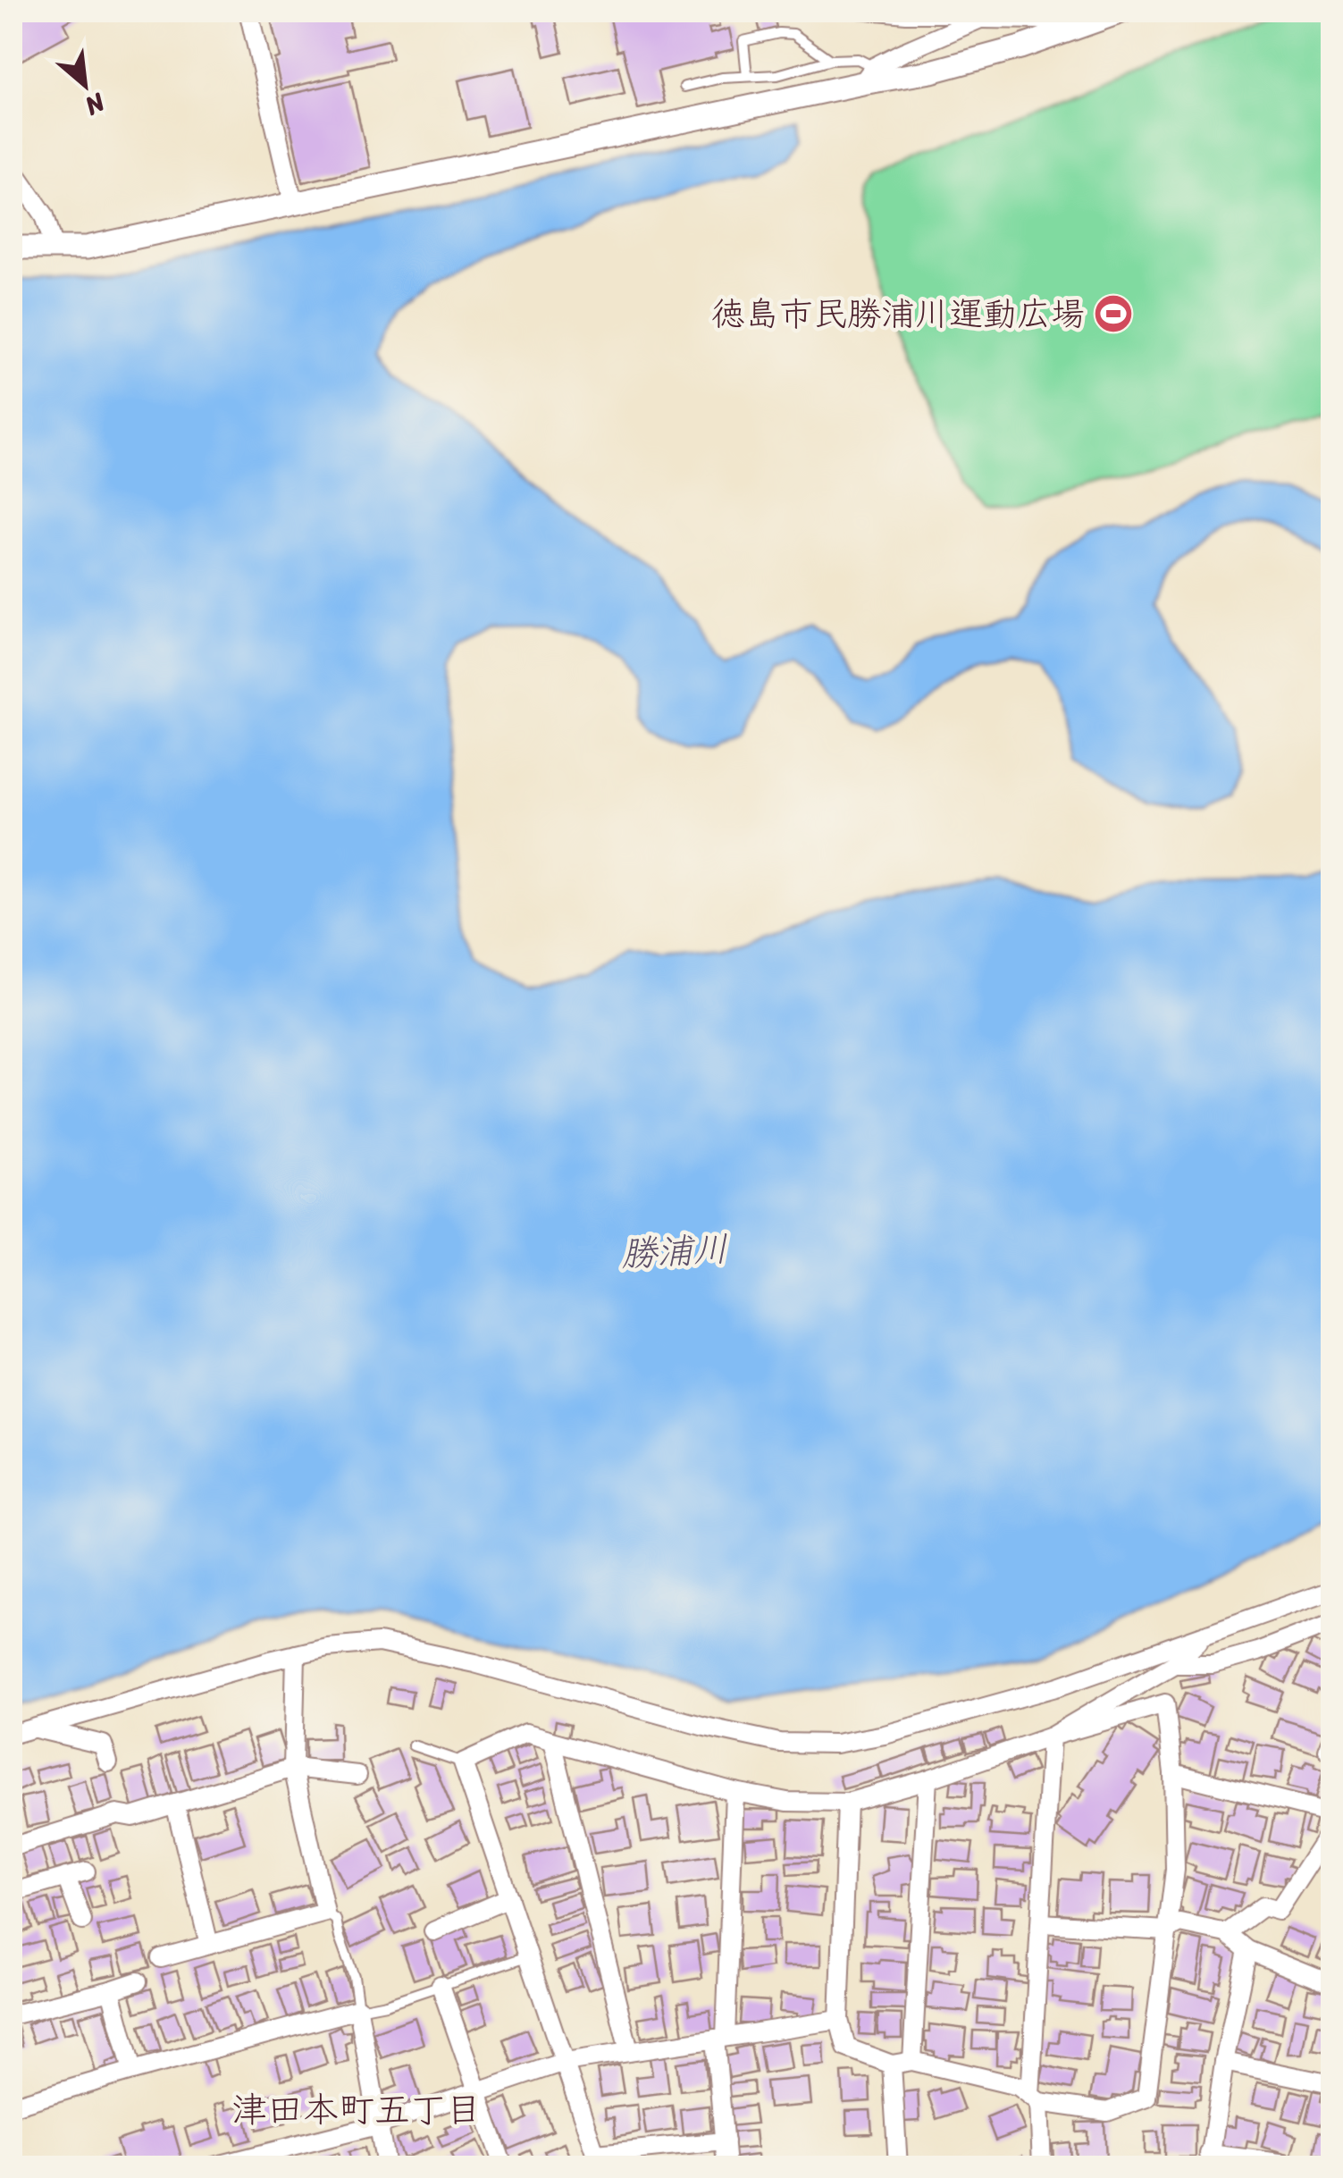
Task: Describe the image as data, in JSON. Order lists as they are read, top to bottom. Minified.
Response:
{"districts":["津田本町五丁目"],"water":["勝浦川"],"places":{"sports":["徳島市民勝浦川運動広場"]},"north":"bottom right"}
